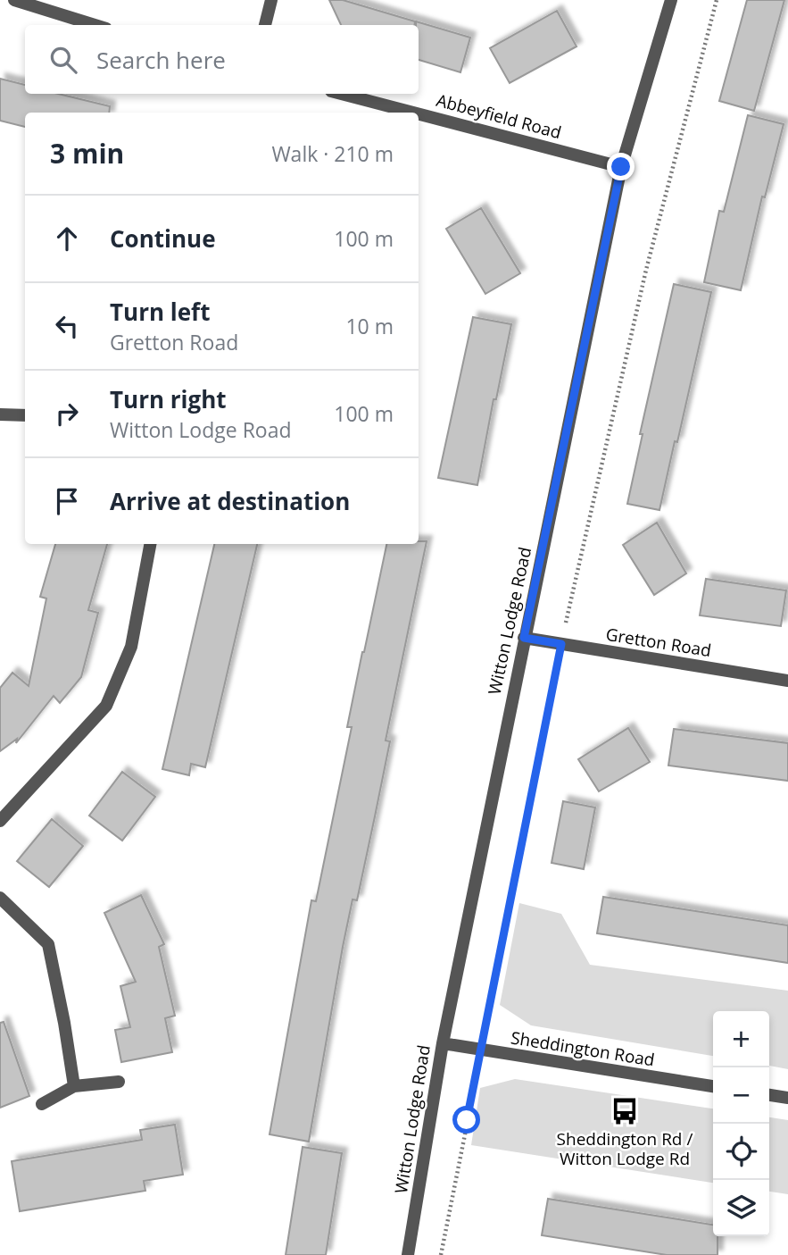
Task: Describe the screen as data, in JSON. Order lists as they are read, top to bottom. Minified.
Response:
{"streets":{"street":["Abbeyfield Road","Witton Lodge Road","Gretton Road","Sheddington Road"]},"crossings":[["Abbeyfield Road","Witton Lodge Road"],["Witton Lodge Road","Gretton Road"],["Witton Lodge Road","Sheddington Road"]],"places":{"bus stop":["Sheddington Rd / Witton Lodge Rd"]},"page":{"search":"Search here","heading":["3 min","Walk · 210 m"],"list":[["Continue","100 m"],["Turn left","Gretton Road","10 m"],["Turn right","Witton Lodge Road","100 m"],"Arrive at destination"],"map_buttons":["+","−"]}}
